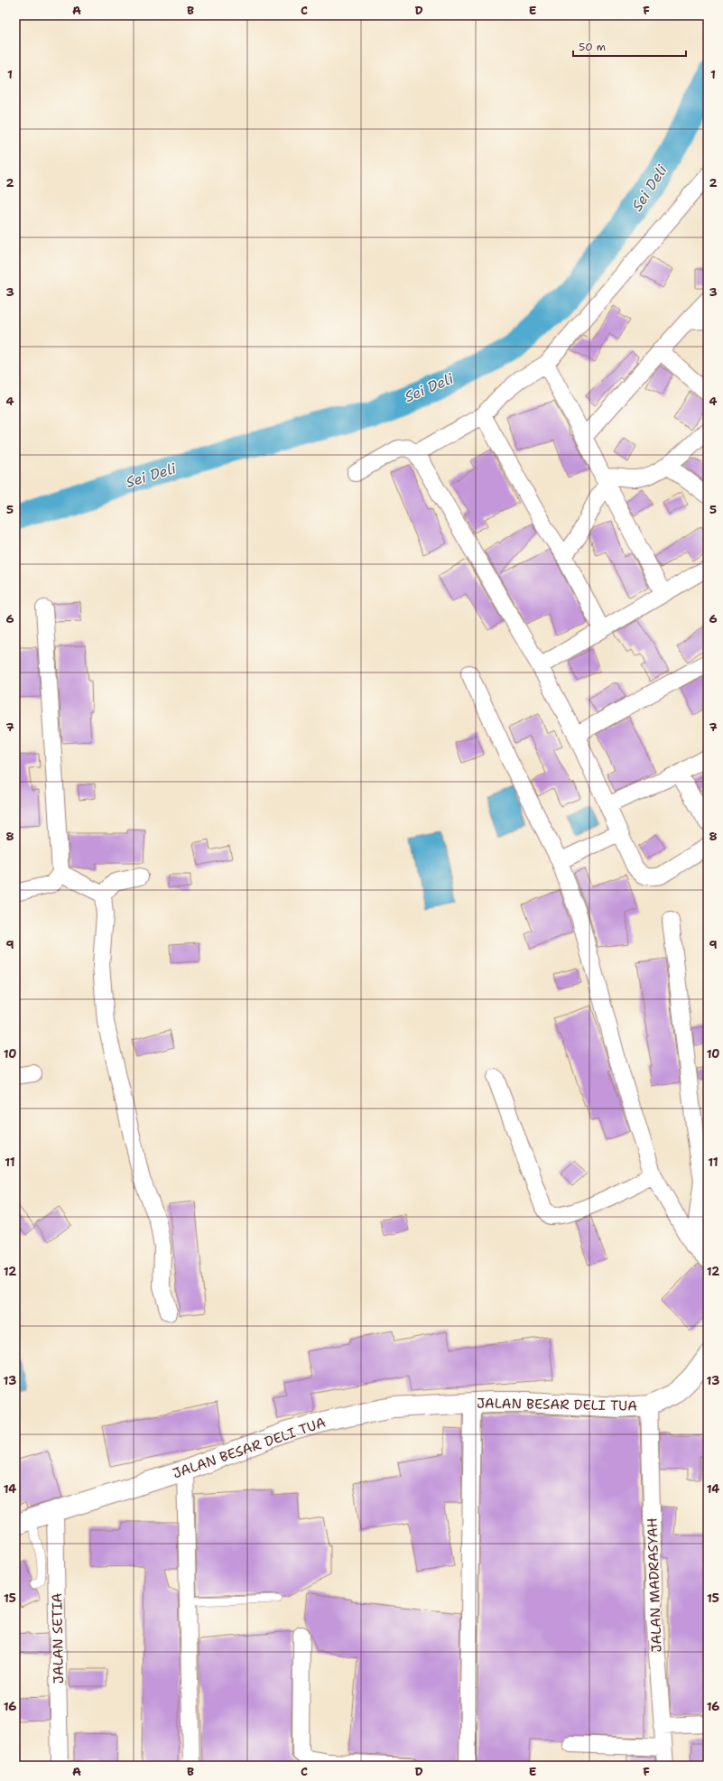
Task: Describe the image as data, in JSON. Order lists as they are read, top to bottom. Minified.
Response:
{"streets":{"main road":["JALAN BESAR DELI TUA"],"street":["JALAN MADRASYAH","JALAN SETIA"]},"crossings":[["JALAN BESAR DELI TUA","JALAN MADRASYAH"],["JALAN BESAR DELI TUA","JALAN SETIA"]],"water":["Sei Deli"],"scale_bar":"50 m","grid":{"columns":["A","B","C","D","E","F"],"rows":["1","2","3","4","5","6","7","8","9","10","11","12","13","14","15","16"]}}
